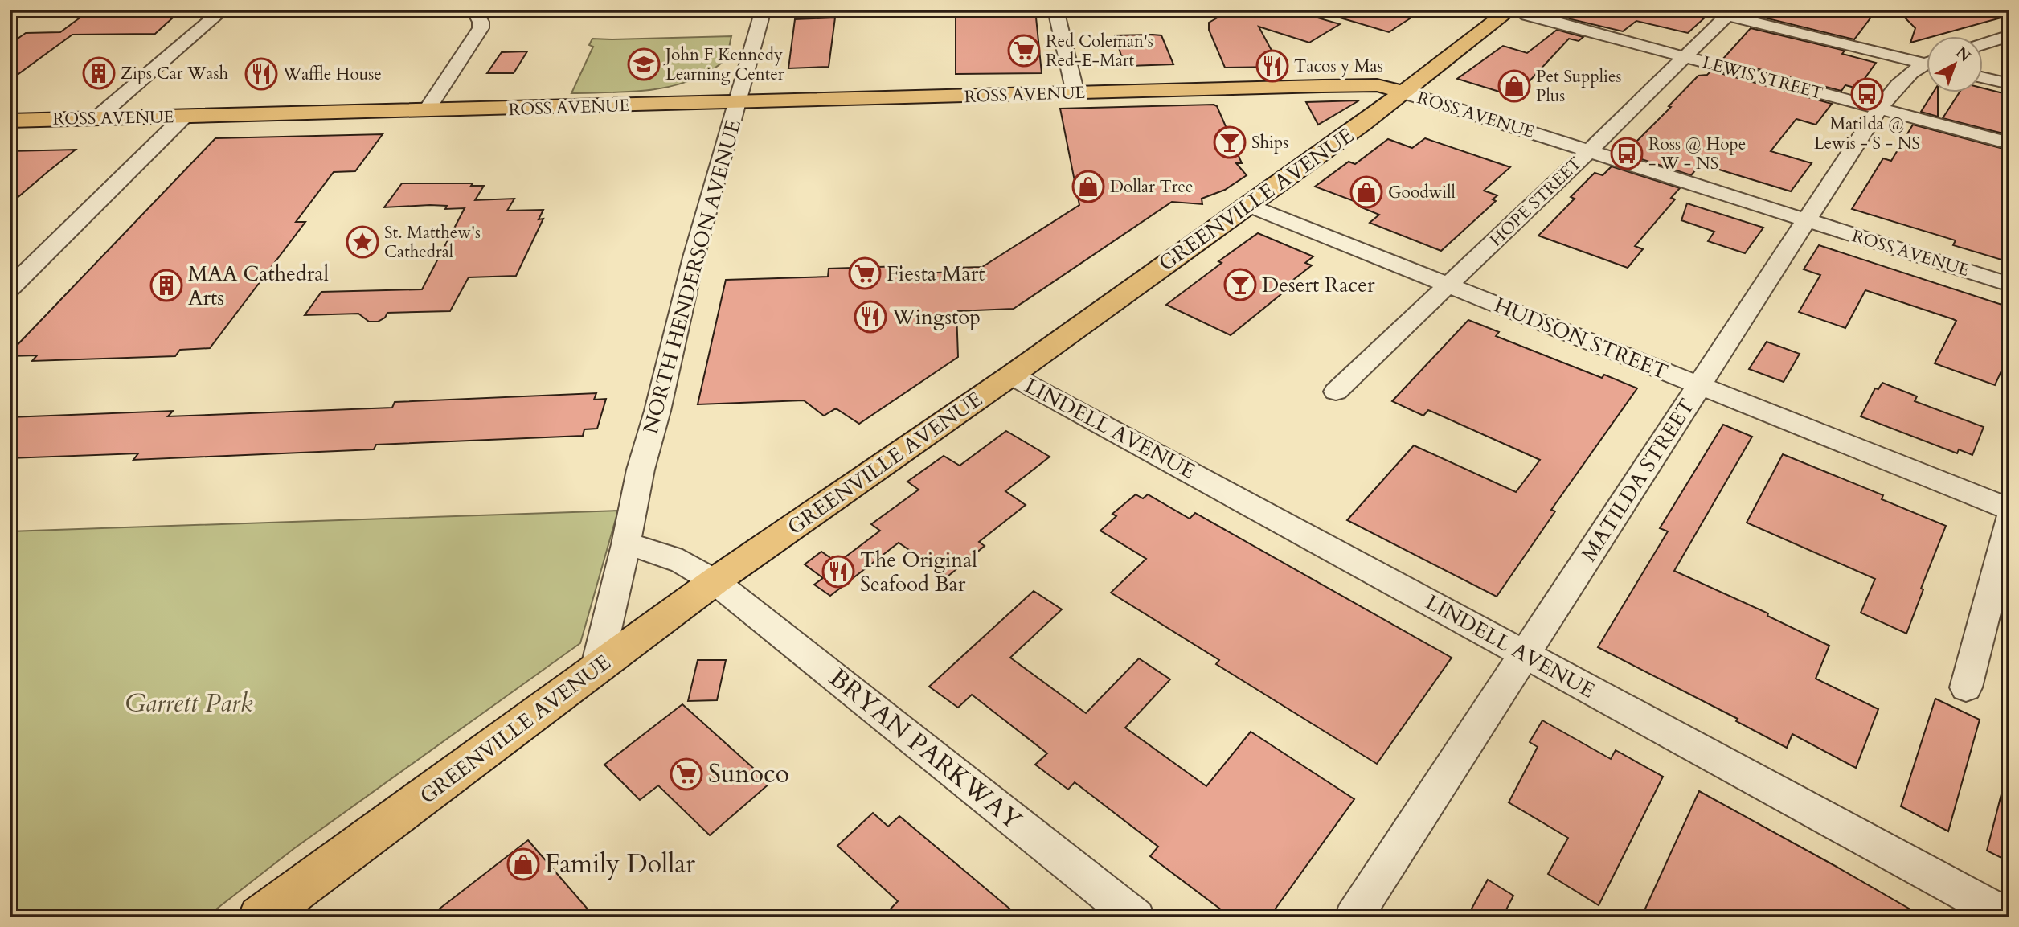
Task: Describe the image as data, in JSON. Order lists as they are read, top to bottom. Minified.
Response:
{"streets":{"main road":["ROSS AVENUE","GREENVILLE AVENUE"],"street":["LEWIS STREET","HOPE STREET","NORTH HENDERSON AVENUE","HUDSON STREET","LINDELL AVENUE","MATILDA STREET","BRYAN PARKWAY"]},"crossings":[["LEWIS STREET","HOPE STREET"],["LEWIS STREET","MATILDA STREET"],["ROSS AVENUE","GREENVILLE AVENUE"],["ROSS AVENUE","HOPE STREET"],["ROSS AVENUE","NORTH HENDERSON AVENUE"],["ROSS AVENUE","MATILDA STREET"],["GREENVILLE AVENUE","NORTH HENDERSON AVENUE"],["GREENVILLE AVENUE","HUDSON STREET"],["GREENVILLE AVENUE","LINDELL AVENUE"],["GREENVILLE AVENUE","BRYAN PARKWAY"],["HOPE STREET","HUDSON STREET"],["HUDSON STREET","MATILDA STREET"],["LINDELL AVENUE","MATILDA STREET"]],"parks":["Garrett Park"],"places":{"supermarket":["Red Coleman's Red-E-Mart","Fiesta Mart","Sunoco"],"school or university":["John F Kennedy Learning Center"],"restaurant":["Tacos y Mas","Waffle House","Wingstop","The Original Seafood Bar"],"building":["Zips Car Wash","MAA Cathedral Arts"],"shop":["Pet Supplies Plus","Dollar Tree","Goodwill","Family Dollar"],"bus stop":["Matilda @ Lewis - S - NS","Ross @ Hope - W - NS"],"bar":["Ships","Desert Racer"],"place":["St. Matthew's Cathedral"]},"north":"top right"}
